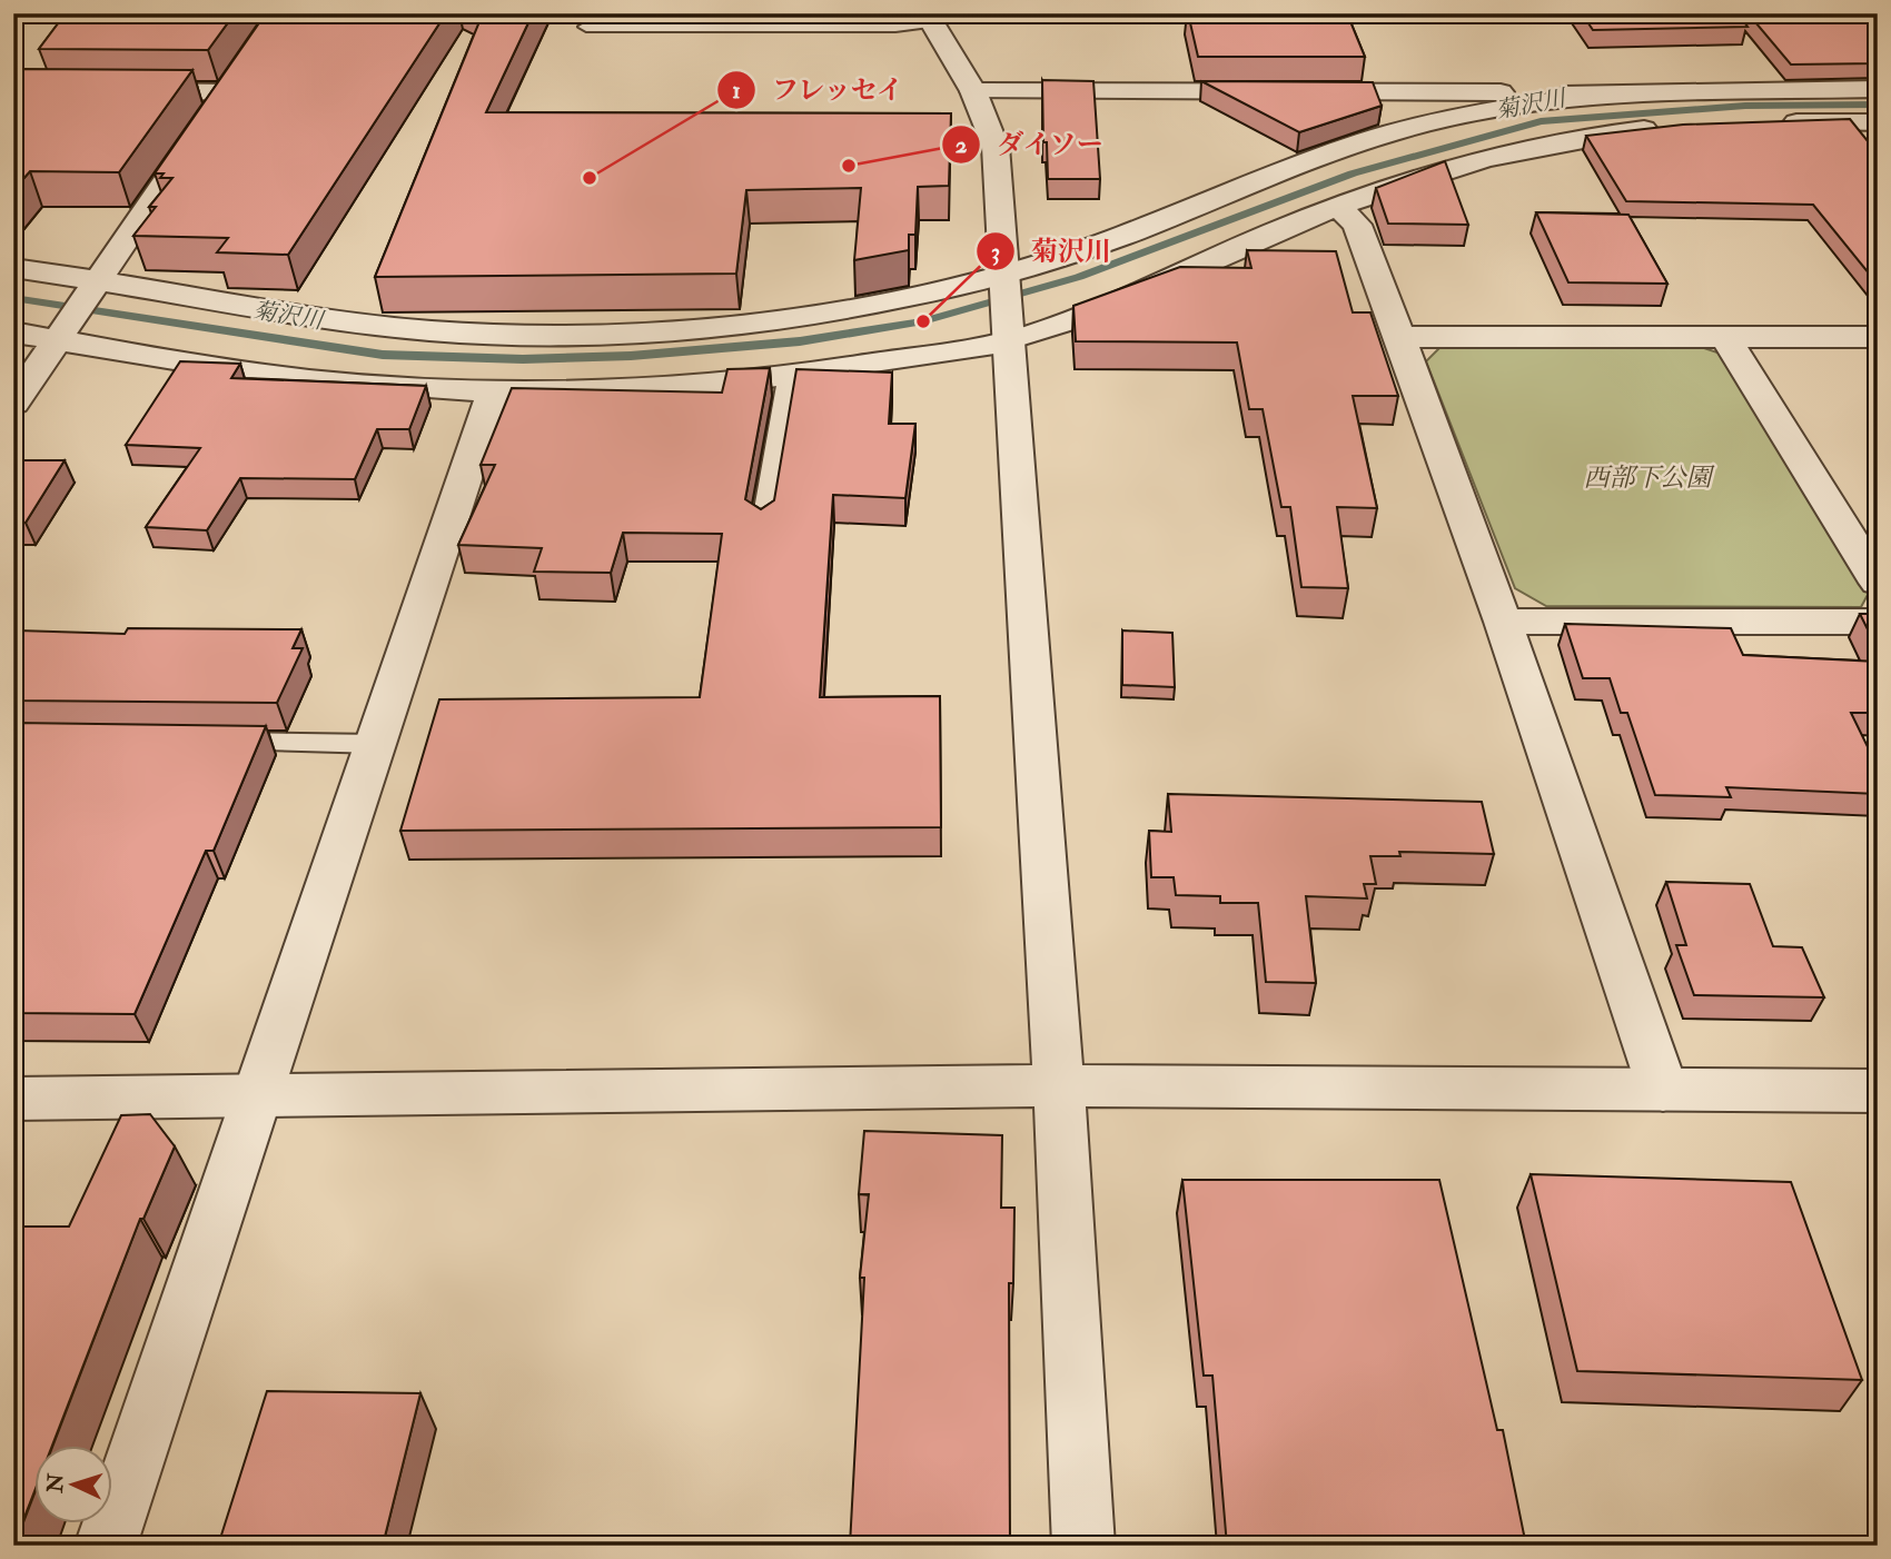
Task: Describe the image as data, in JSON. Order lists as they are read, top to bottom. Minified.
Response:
{"water":["菊沢川"],"parks":["西部下公園"],"places":["ダイソー","フレッセイ","菊沢川"],"north":"left"}
